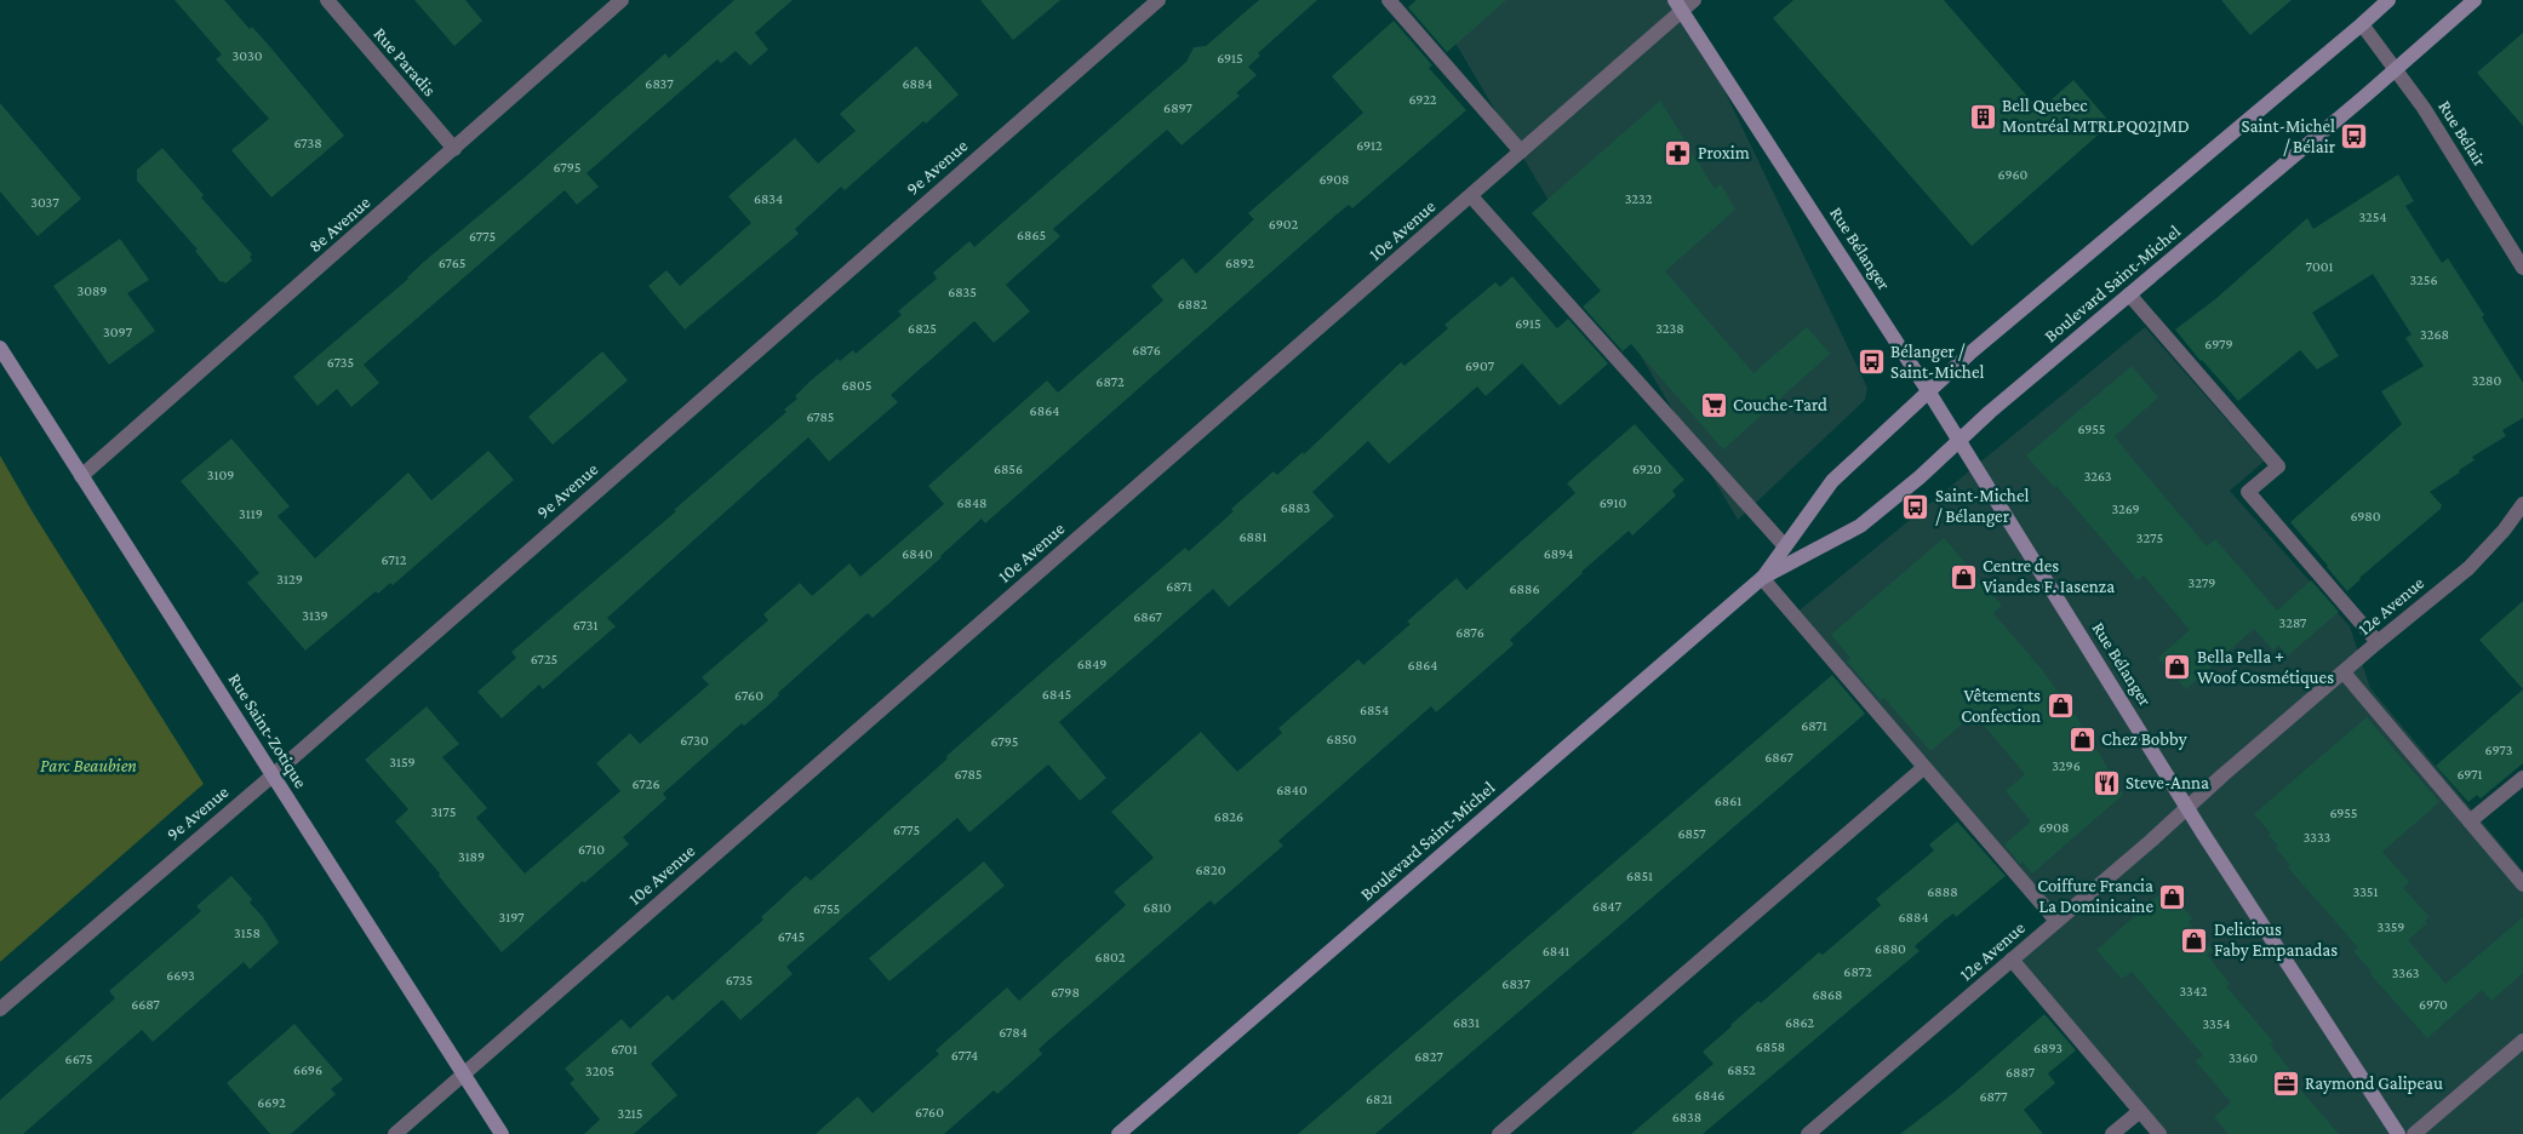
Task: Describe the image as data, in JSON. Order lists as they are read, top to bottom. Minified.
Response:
{"streets":{"main road":["Rue Bélanger","Boulevard Saint-Michel","Rue Saint-Zotique"],"street":["Rue Paradis","Rue Bélair","9e Avenue","8e Avenue","10e Avenue","12e Avenue"]},"crossings":[["Rue Paradis","8e Avenue"],["Rue Bélair","Boulevard Saint-Michel"],["9e Avenue","Rue Saint-Zotique"],["8e Avenue","Rue Saint-Zotique"],["10e Avenue","Rue Bélanger"],["10e Avenue","Rue Saint-Zotique"],["Rue Bélanger","Boulevard Saint-Michel"],["Rue Bélanger","12e Avenue"]],"parks":["Parc Beaubien"],"places":{"building":["Bell Quebec Montréal MTRLPQ02JMD"],"bus stop":["Saint-Michel / Bélair","Bélanger / Saint-Michel","Saint-Michel / Bélanger"],"pharmacy":["Proxim"],"supermarket":["Couche-Tard"],"shop":["Centre des Viandes F. Iasenza","Bella Pella + Woof Cosmétiques","Vêtements Confection","Chez Bobby","Coiffure Francia La Dominicaine","Delicious Faby Empanadas"],"restaurant":["Steve-Anna"],"office":["Raymond Galipeau"]},"house_numbers":["3030","6915","6837","6884","6922","6897","6738","6912","6795","6960","6908","6834","3232","3037","3254","6902","6865","6775","6765","6892","7001","3256","3089","6835","6882","6915","6825","3238","3097","3268","6979","6876","6735","6907","3280","6872","6805","6864","6785","6955","6856","6920","3109","3263","6848","6910","6883","3269","3119","6980","6881","3275","6840","6894","6712","3129","3279","6871","6886","3139","6867","3287","6731","6876","6725","6849","6864","6845","6760","6854","6871","6850","6730","6795","6973","6867","3159","3296","6785","6971","6726","6840","6861","3175","6955","6826","6908","6775","6857","3333","6710","3189","6820","6851","6888","3351","6847","6810","6755","3197","6884","3359","3158","6745","6880","6841","6802","6872","3363","6693","6735","6837","3342","6798","6868","6687","6970","6831","6862","3354","6784","6858","6893","6701","6774","6827","3360","6675","6696","6852","3205","6887","6846","6877","6821","6692","6760","3215","6838"]}
